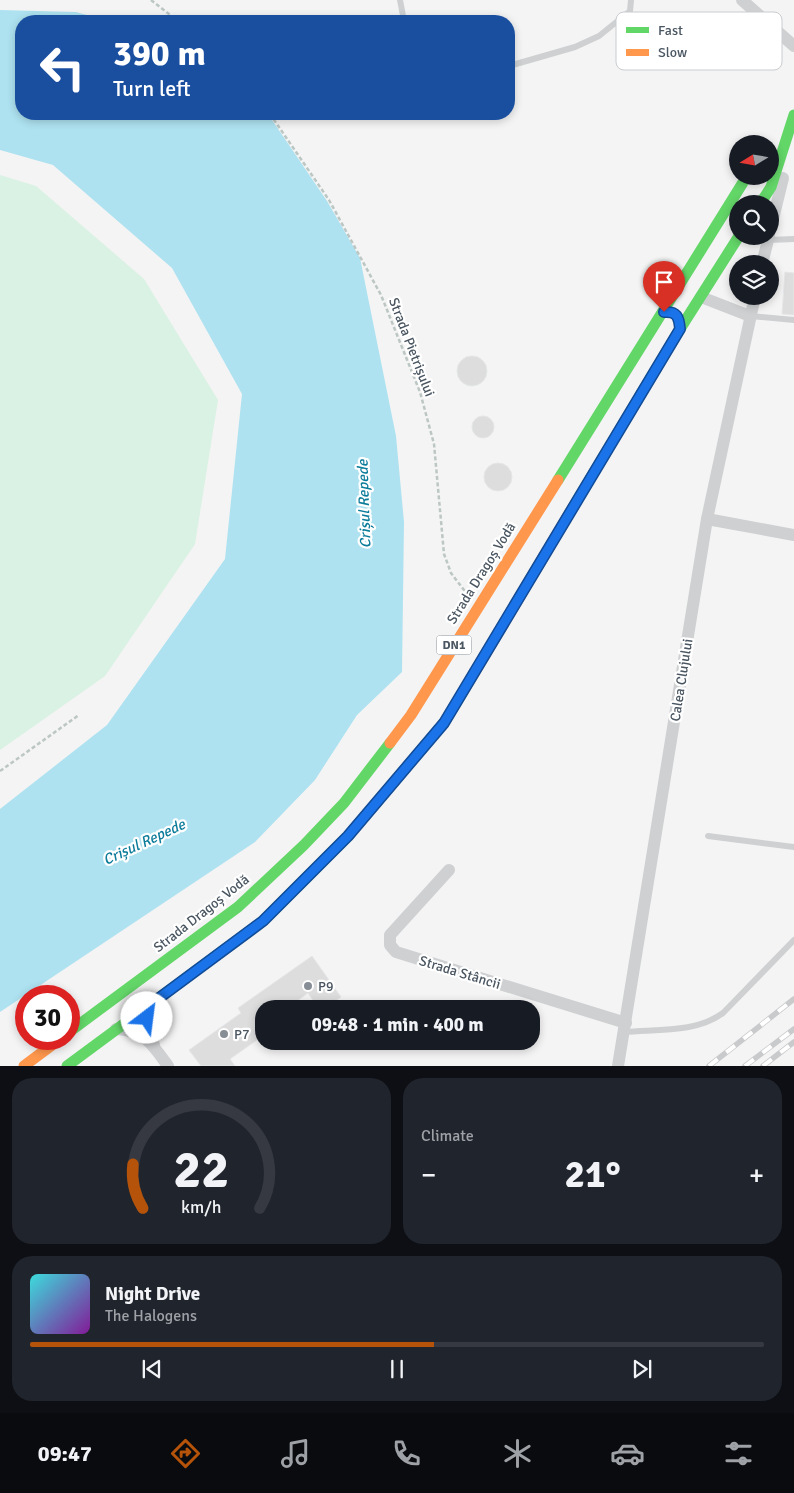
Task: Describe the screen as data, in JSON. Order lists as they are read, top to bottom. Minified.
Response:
{"streets":{"main road":["Strada Dragoș Vodă","DN1"],"street":["Calea Clujului","Strada Stâncii"],"path":["Strada Pietrișului"]},"crossings":[["Strada Pietrișului","Strada Dragoș Vodă"],["Calea Clujului","Strada Stâncii"]],"water":["Crișul Repede"],"places":["P9","P7"],"legend":["Fast","Slow"],"north":"left","page":{"turn":["390 m","Turn left"],"limit":"30","trip":"09:48 · 1 min · 400 m","tile":"Climate","heat":["−","21°","+"],"song":["Night Drive","The Halogens"],"tabs":"09:47","gauge":["22","km/h"]}}
